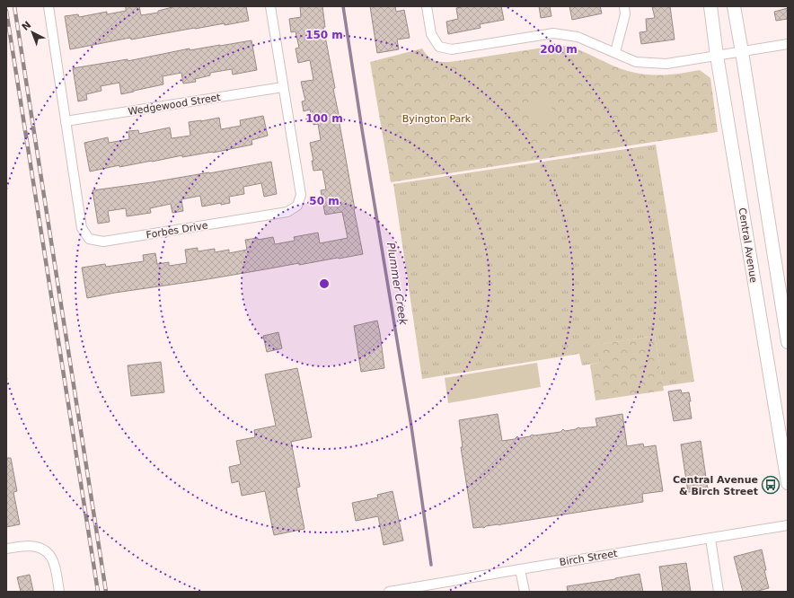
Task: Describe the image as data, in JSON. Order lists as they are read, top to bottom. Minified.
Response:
{"streets":{"main road":["Central Avenue"],"street":["Wedgewood Street","Forbes Drive","Birch Street"]},"crossings":[["Wedgewood Street","Forbes Drive"]],"water":["Plummer Creek"],"parks":["Byington Park"],"places":{"bus stop":["Central Avenue & Birch Street"]},"north":"top left","rings":["150 m","200 m","100 m","50 m"]}
